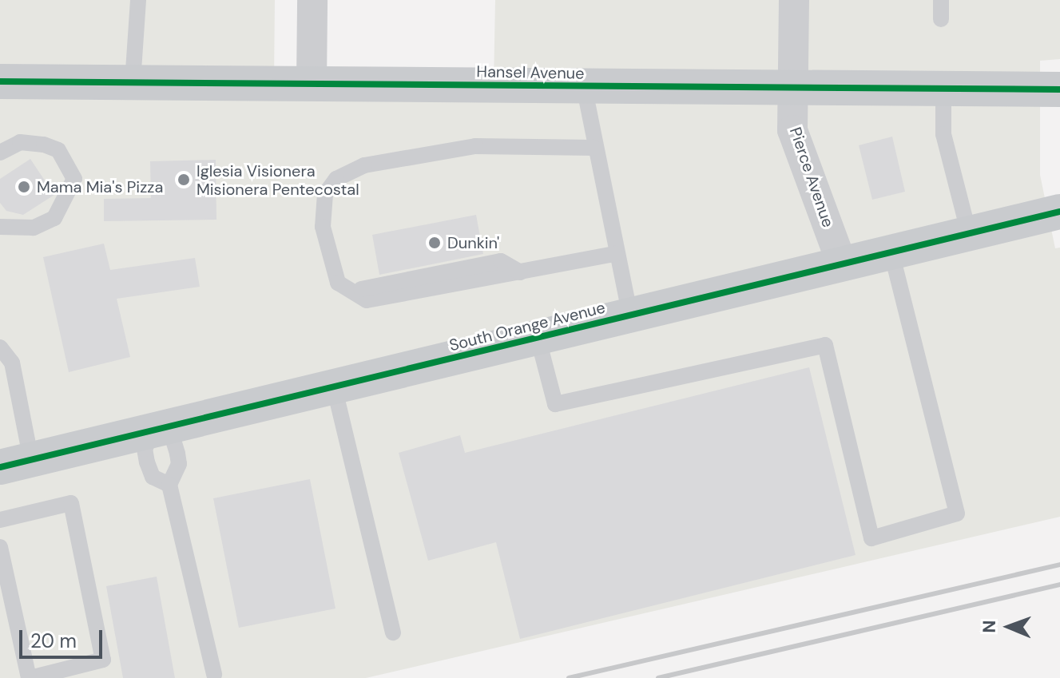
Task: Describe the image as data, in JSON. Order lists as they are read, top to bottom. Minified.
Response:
{"streets":{"main road":["Hansel Avenue","South Orange Avenue"],"street":["Pierce Avenue"]},"crossings":[["Hansel Avenue","Pierce Avenue"],["Pierce Avenue","South Orange Avenue"]],"places":["Iglesia Visionera Misionera Pentecostal","Mama Mia's Pizza","Dunkin'"],"scale_bar":"20 m","north":"left"}
